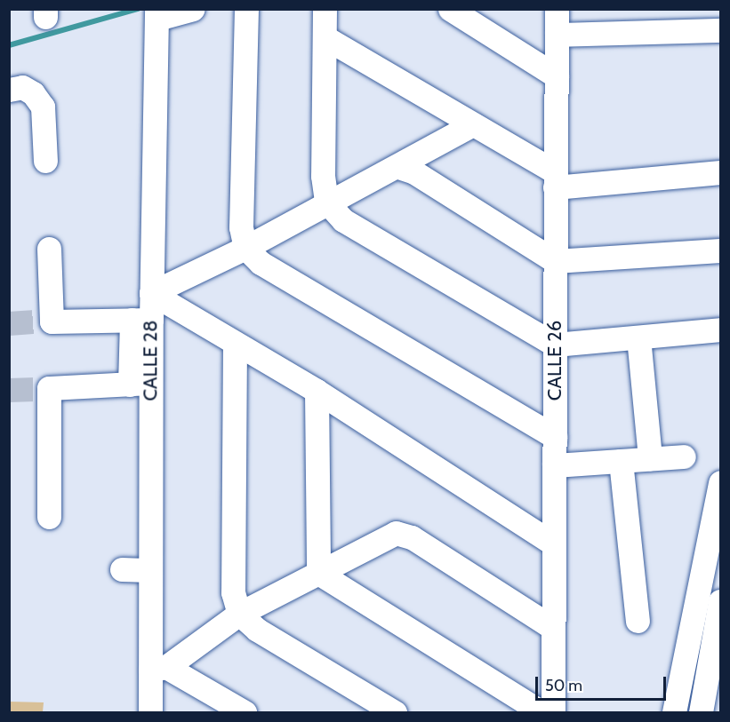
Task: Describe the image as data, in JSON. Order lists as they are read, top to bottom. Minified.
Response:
{"streets":{"street":["CALLE 28","CALLE 26"]},"scale_bar":"50 m"}
